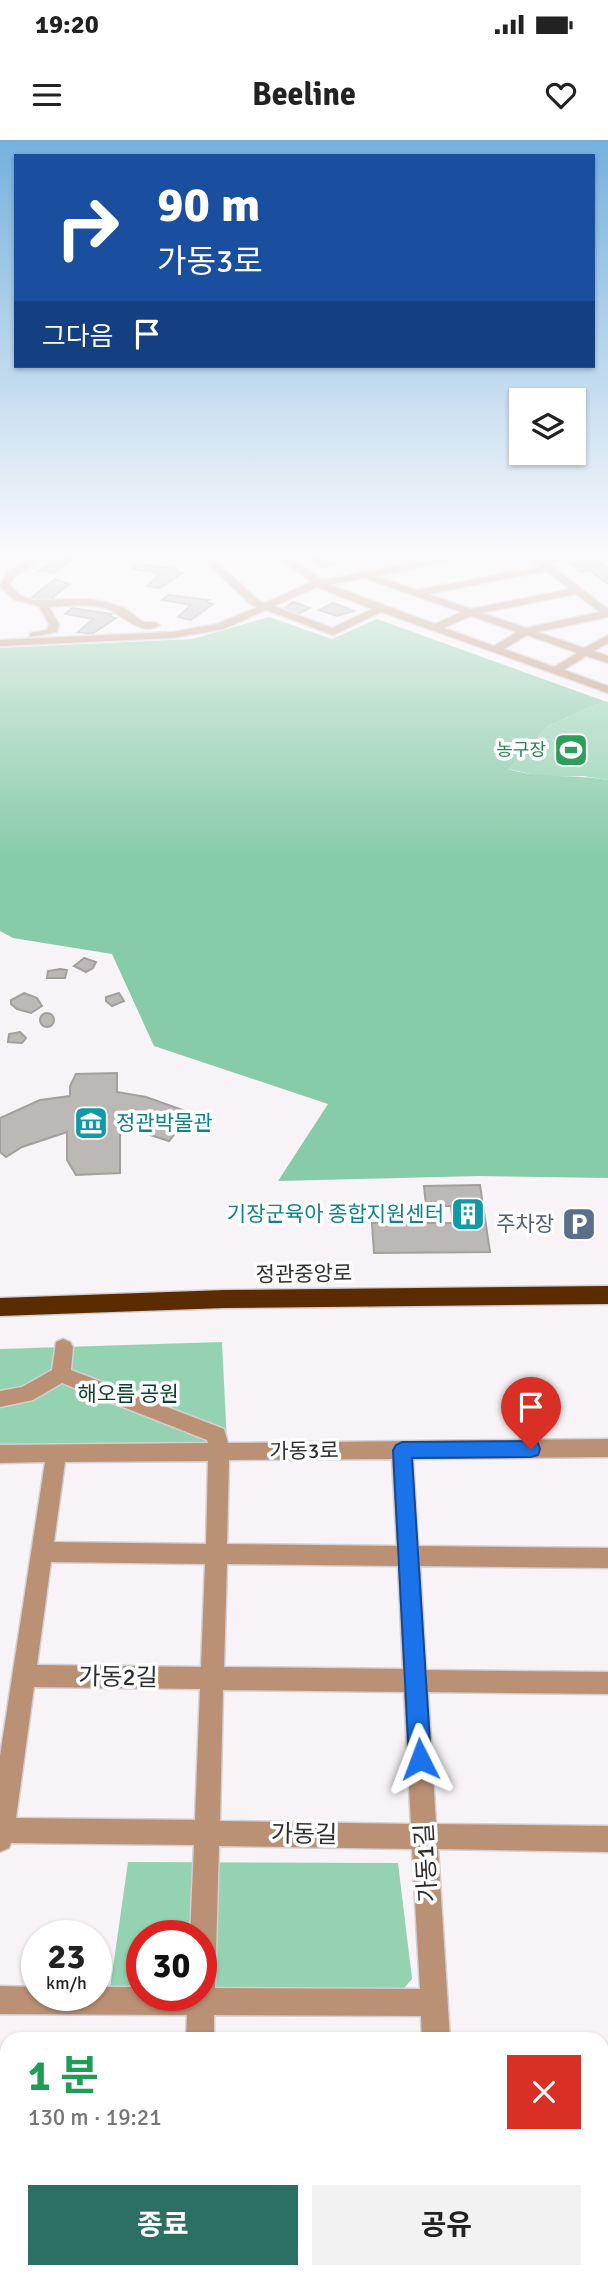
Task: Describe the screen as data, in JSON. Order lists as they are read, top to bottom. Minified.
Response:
{"streets":{"highway":["정관중앙로"],"street":["가동3로","가동2길","가동길","가동1길"]},"crossings":[["가동3로","가동1길"],["가동길","가동1길"]],"parks":["해오름 공원"],"places":{"sports":["농구장"],"museum":["정관박물관"],"building":["기장군육아 종합지원센터"],"parking":["주차장"]},"page":{"status":"19:20","header":"Beeline","turn":["90 m","가동3로"],"then":"그다음","speed":"23 km/h","limit":"30","heading":["1 분","130 m · 19:21"],"buttons":["종료","공유"]}}
